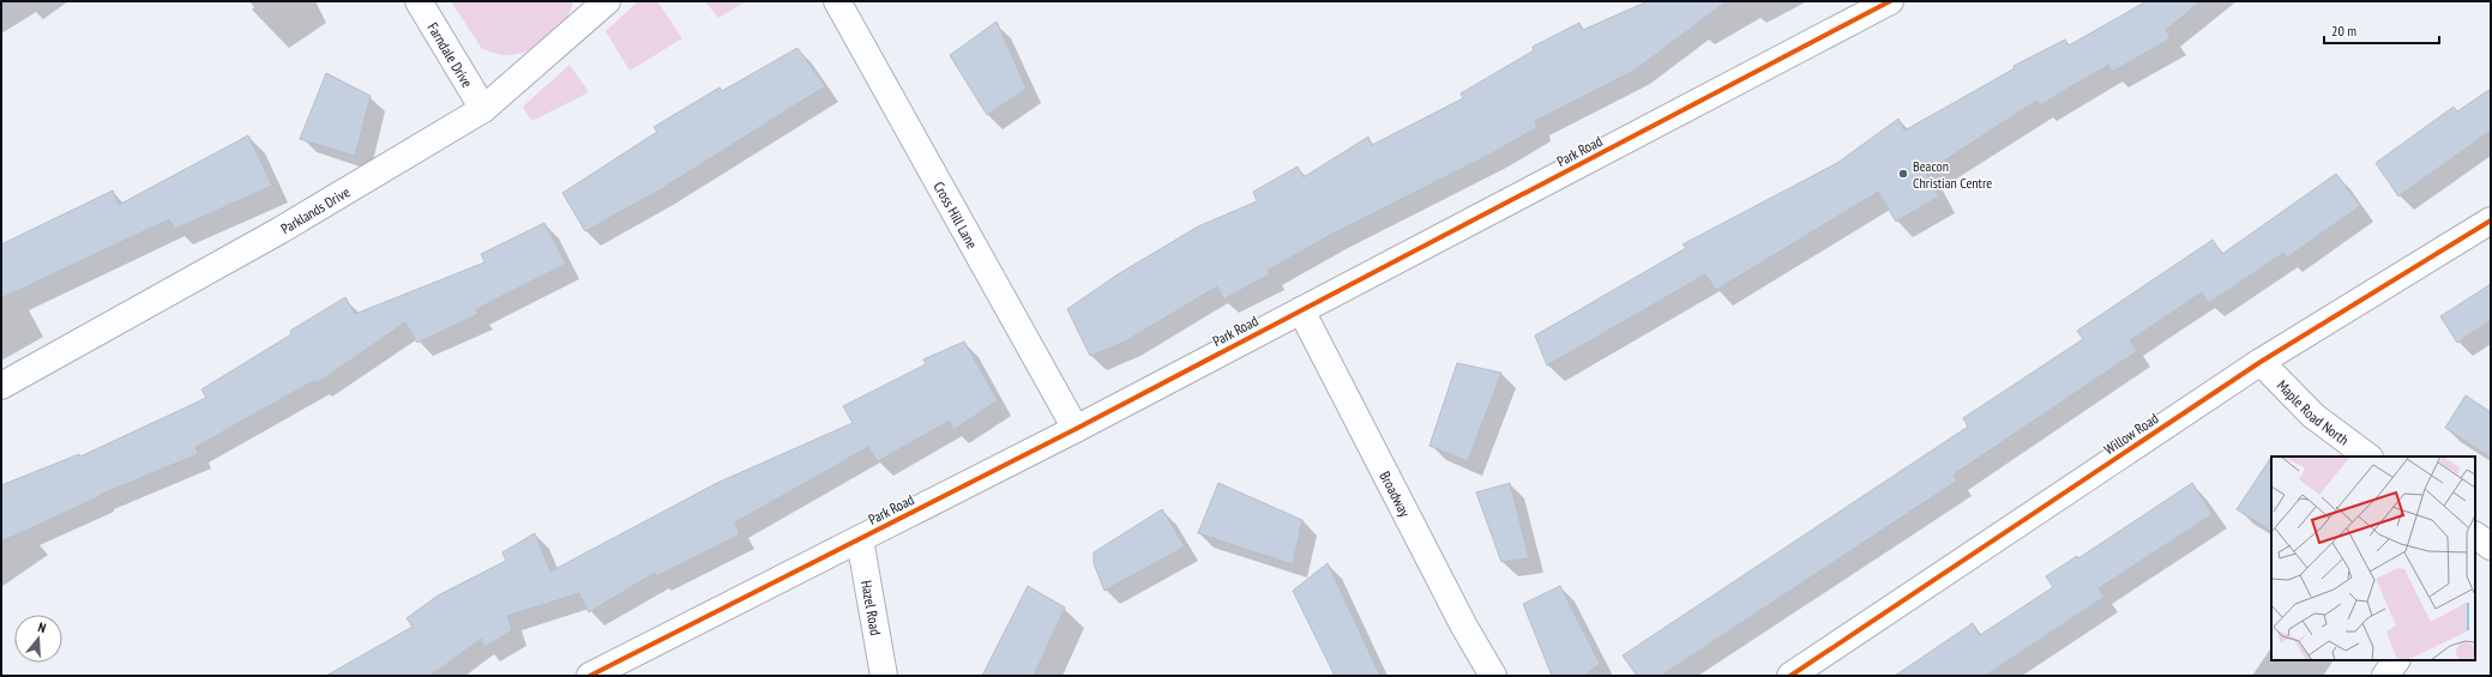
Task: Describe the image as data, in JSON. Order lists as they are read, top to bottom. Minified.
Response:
{"streets":{"street":["Farndale Drive","Park Road","Parklands Drive","Cross Hill Lane","Maple Road North","Willow Road","Broadway","Hazel Road"]},"crossings":[["Farndale Drive","Parklands Drive"],["Park Road","Cross Hill Lane"],["Park Road","Broadway"],["Park Road","Hazel Road"],["Maple Road North","Willow Road"]],"places":["Beacon Christian Centre"],"scale_bar":"20 m","north":"top"}
